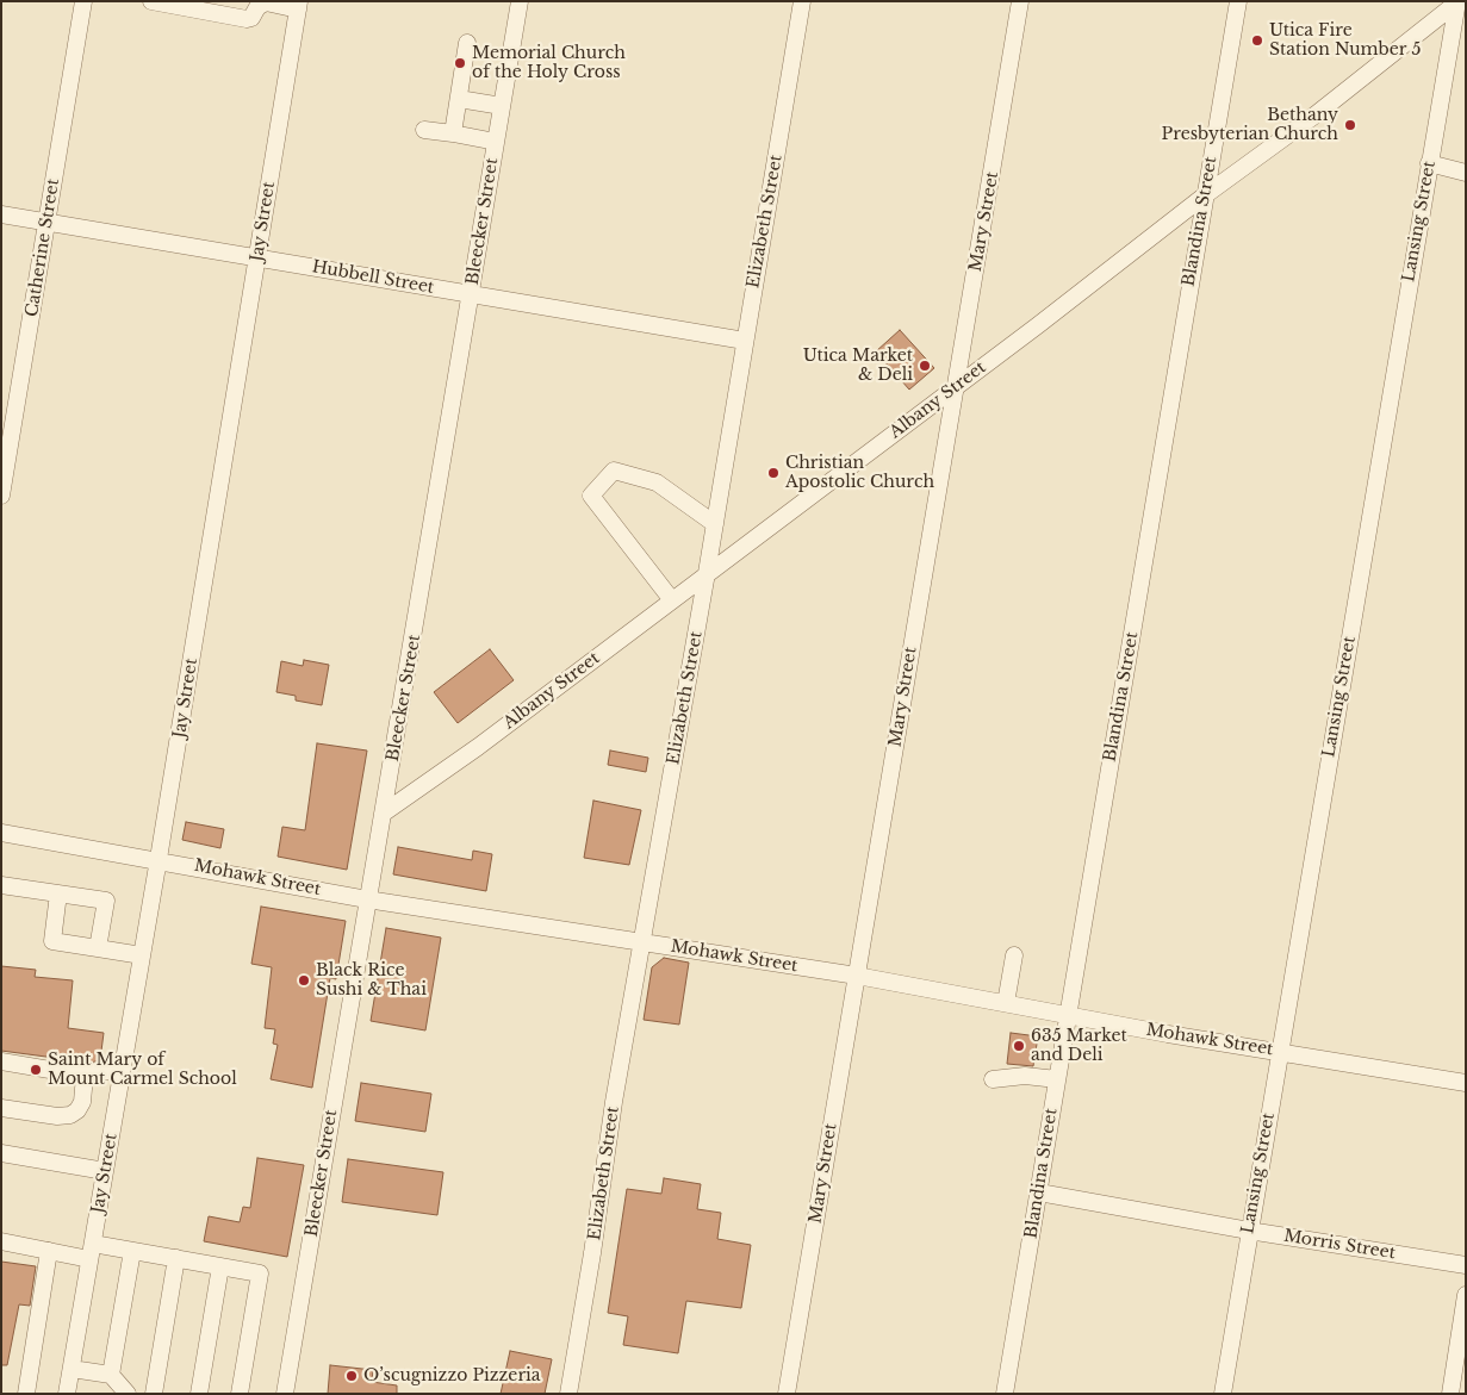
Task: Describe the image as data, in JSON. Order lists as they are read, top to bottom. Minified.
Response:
{"streets":{"street":["Jay Street","Bleecker Street","Elizabeth Street","Mary Street","Blandina Street","Lansing Street","Catherine Street","Hubbell Street","Albany Street","Mohawk Street","Morris Street"]},"crossings":[["Jay Street","Hubbell Street"],["Jay Street","Mohawk Street"],["Bleecker Street","Hubbell Street"],["Bleecker Street","Albany Street"],["Bleecker Street","Mohawk Street"],["Elizabeth Street","Hubbell Street"],["Elizabeth Street","Albany Street"],["Elizabeth Street","Mohawk Street"],["Mary Street","Albany Street"],["Mary Street","Mohawk Street"],["Blandina Street","Albany Street"],["Blandina Street","Mohawk Street"],["Blandina Street","Morris Street"],["Lansing Street","Albany Street"],["Lansing Street","Mohawk Street"],["Lansing Street","Morris Street"],["Catherine Street","Hubbell Street"]],"places":["Utica Fire Station Number 5","Memorial Church of the Holy Cross","Bethany Presbyterian Church","Utica Market & Deli","Christian Apostolic Church","Black Rice Sushi & Thai","635 Market and Deli","Saint Mary of Mount Carmel School","O’scugnizzo Pizzeria"]}
